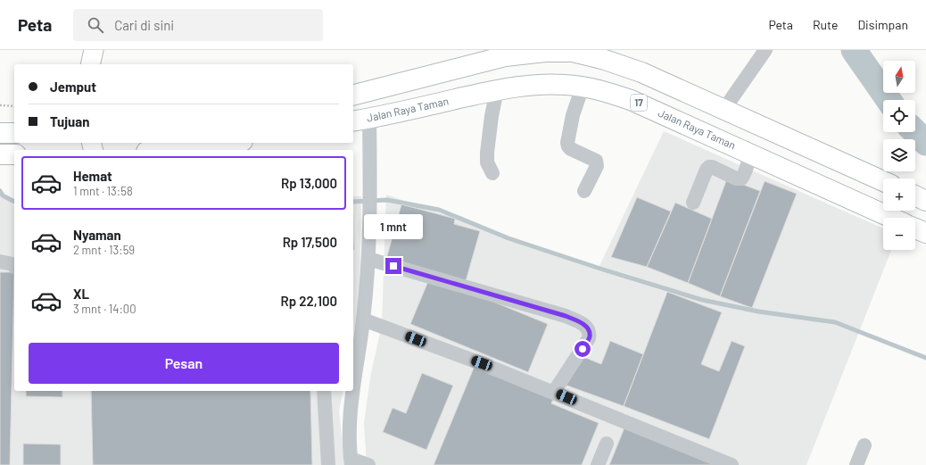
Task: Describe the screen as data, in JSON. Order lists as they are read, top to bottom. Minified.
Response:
{"streets":{"highway":["17","Jalan Raya Taman"]},"north":"top","page":{"header":"Peta","search":"Cari di sini","nav":["Peta","Rute","Disimpan"],"map_buttons":["+","−"],"banner":["Jemput","Tujuan"],"list":[{"name":"Hemat","note":"1 mnt · 13:58","value":"Rp 13,000"},{"name":"Nyaman","note":"2 mnt · 13:59","value":"Rp 17,500"},{"name":"XL","note":"3 mnt · 14:00","value":"Rp 22,100"}],"bubble":"1 mnt","buttons":"Pesan"}}
